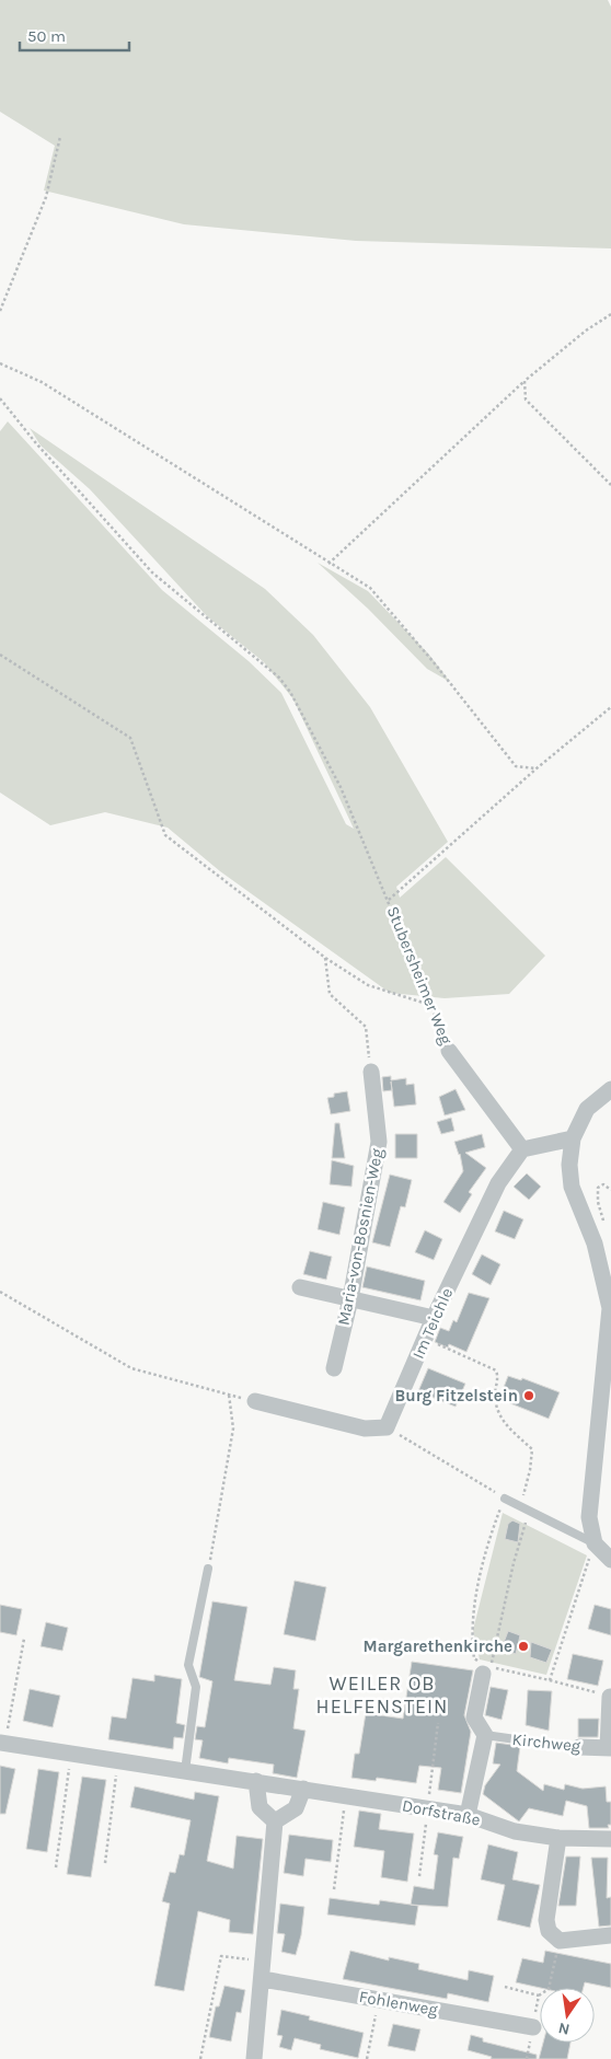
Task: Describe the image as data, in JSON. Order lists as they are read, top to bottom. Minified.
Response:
{"streets":{"street":["Stubersheimer Weg","Maria-von-Bosnien-Weg","Im Teichle","Kirchweg","Dorfstraße","Fohlenweg"]},"crossings":[["Stubersheimer Weg","Im Teichle"]],"districts":["WEILER OB HELFENSTEIN"],"places":["Burg Fitzelstein","Margarethenkirche"],"scale_bar":"50 m","north":"bottom"}
